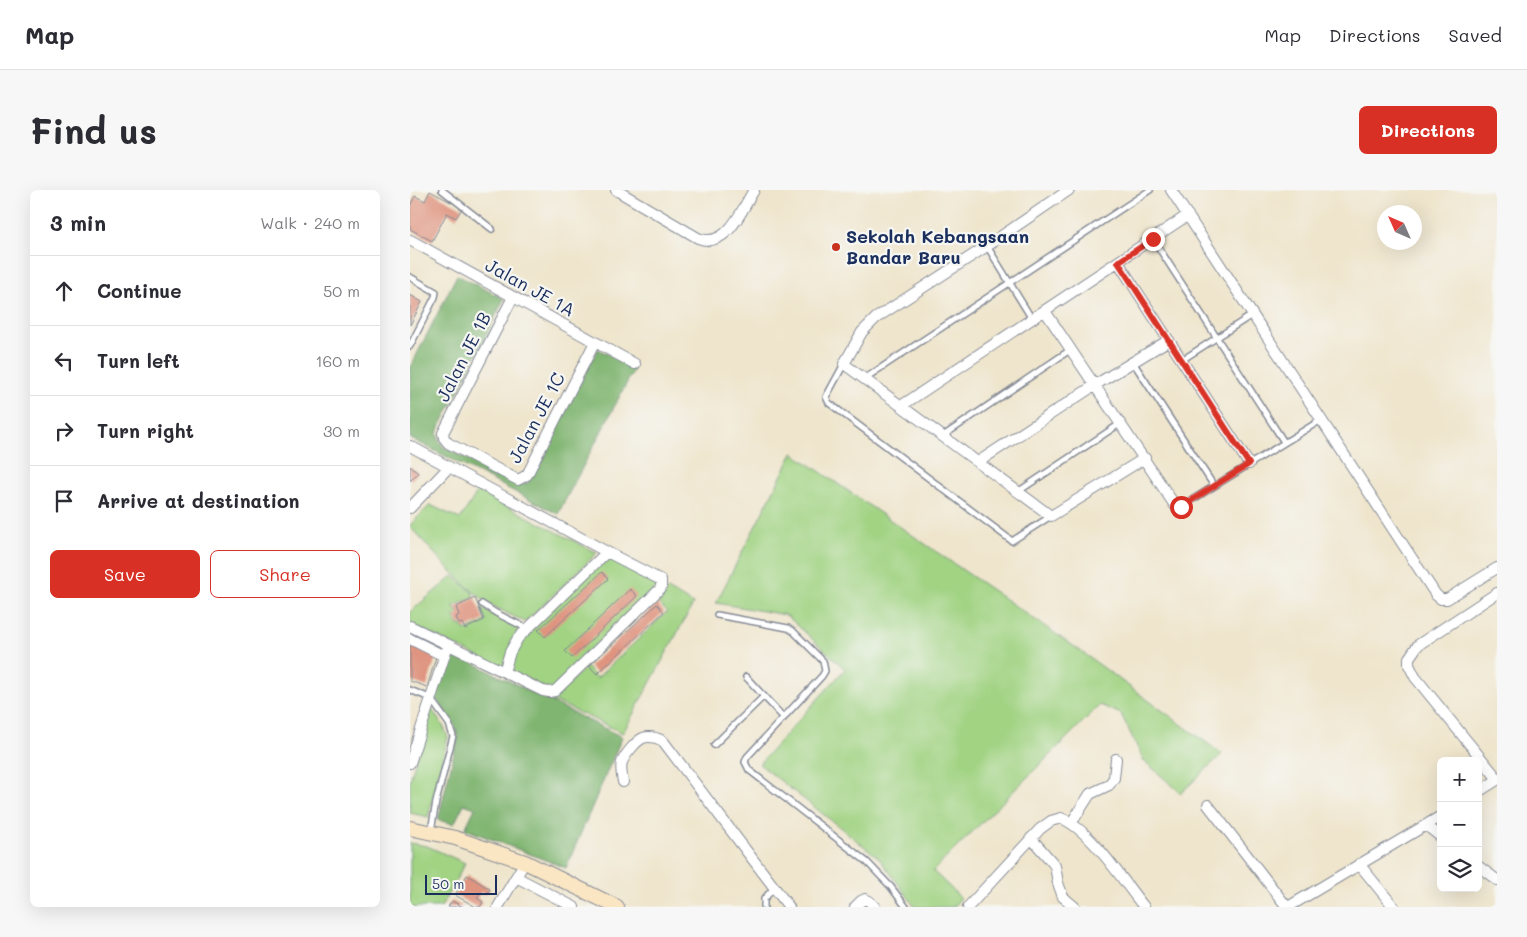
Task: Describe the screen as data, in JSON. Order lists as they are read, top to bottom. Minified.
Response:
{"streets":{"street":["Jalan JE 1A","Jalan JE 1B","Jalan JE 1C"]},"crossings":[["Jalan JE 1A","Jalan JE 1B"],["Jalan JE 1A","Jalan JE 1C"],["Jalan JE 1B","Jalan JE 1C"]],"places":["Sekolah Kebangsaan Bandar Baru"],"scale_bar":"50 m","north":"top left","page":{"header":"Map","nav":["Map","Directions","Saved"],"buttons":["Directions",["Save","Share"]],"title":"Find us","heading":["3 min","Walk · 240 m"],"list":[["Continue","50 m"],["Turn left","160 m"],["Turn right","30 m"],"Arrive at destination"],"map_buttons":["+","−"],"scale":"50 m"}}
